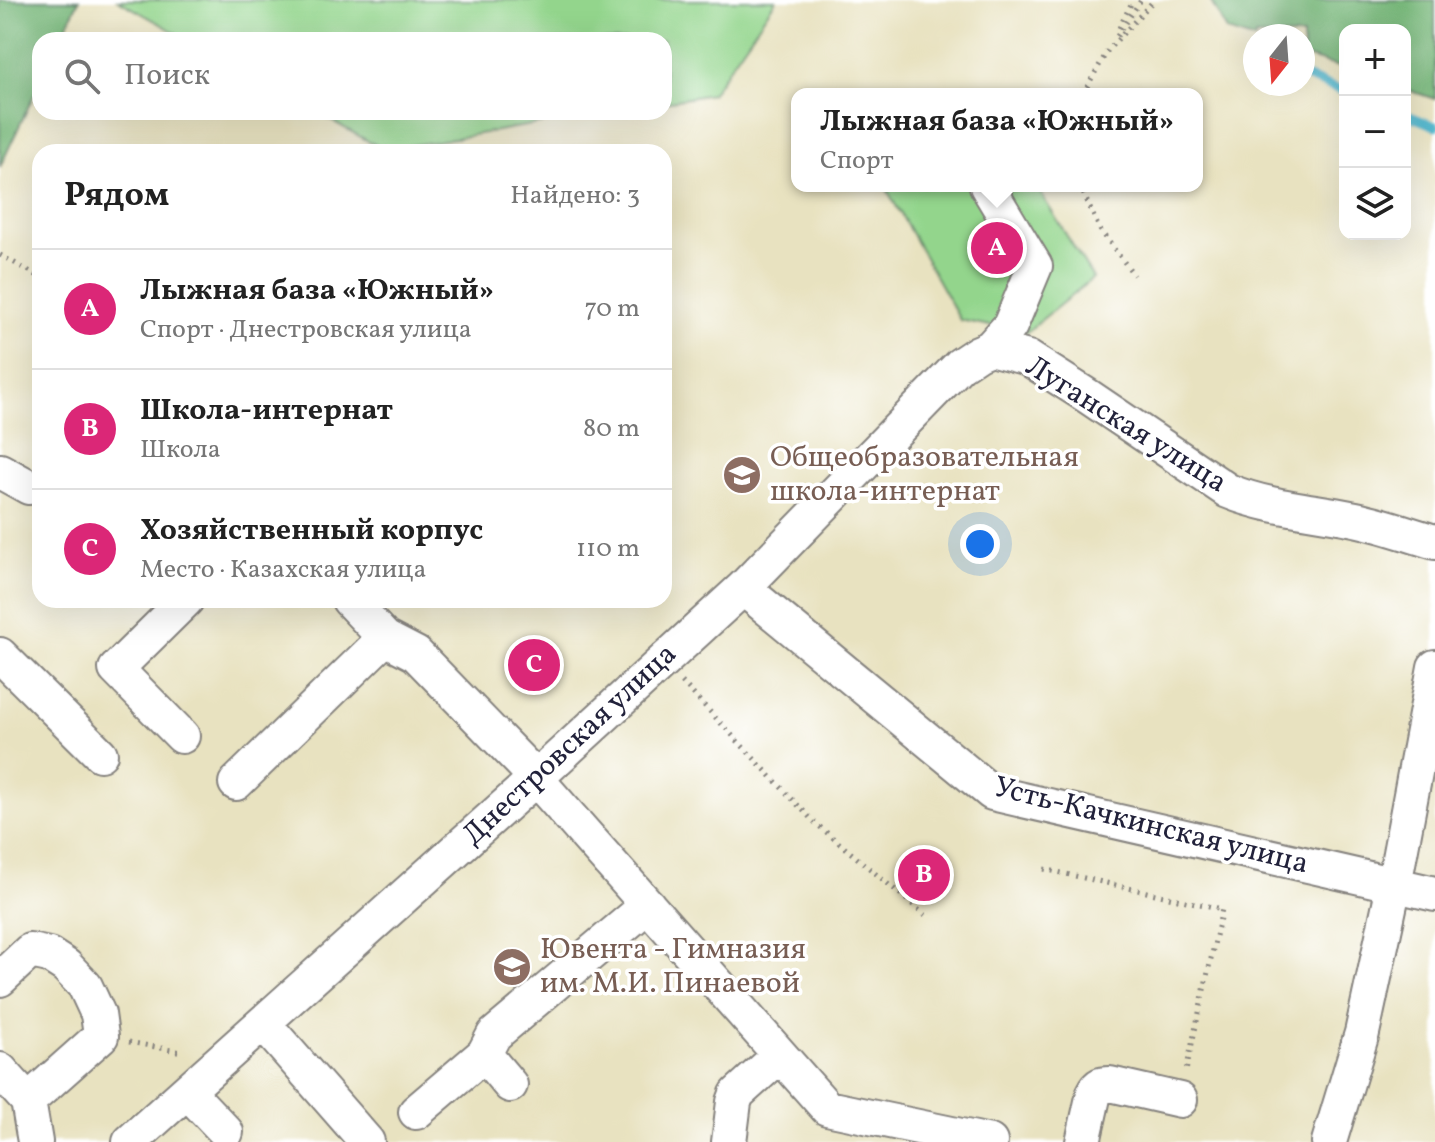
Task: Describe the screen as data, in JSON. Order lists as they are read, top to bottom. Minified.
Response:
{"streets":{"street":["Луганская улица","Днестровская улица","Усть-Качкинская улица"]},"crossings":[["Луганская улица","Днестровская улица"],["Днестровская улица","Усть-Качкинская улица"]],"places":{"school or university":["Общеобразовательная школа-интернат","Ювента - Гимназия им. М.И. Пинаевой"]},"north":"bottom","page":{"map_buttons":["+","−"],"search":"Поиск","popup":["Лыжная база «Южный»","Спорт"],"heading":["Рядом","Найдено: 3"],"pins":["A","C","B"],"list":[{"mark":"A","name":"Лыжная база «Южный»","note":"Спорт · Днестровская улица","value":"70 m"},{"mark":"B","name":"Школа-интернат","note":"Школа","value":"80 m"},{"mark":"C","name":"Хозяйственный корпус","note":"Место · Казахская улица","value":"110 m"}]}}
